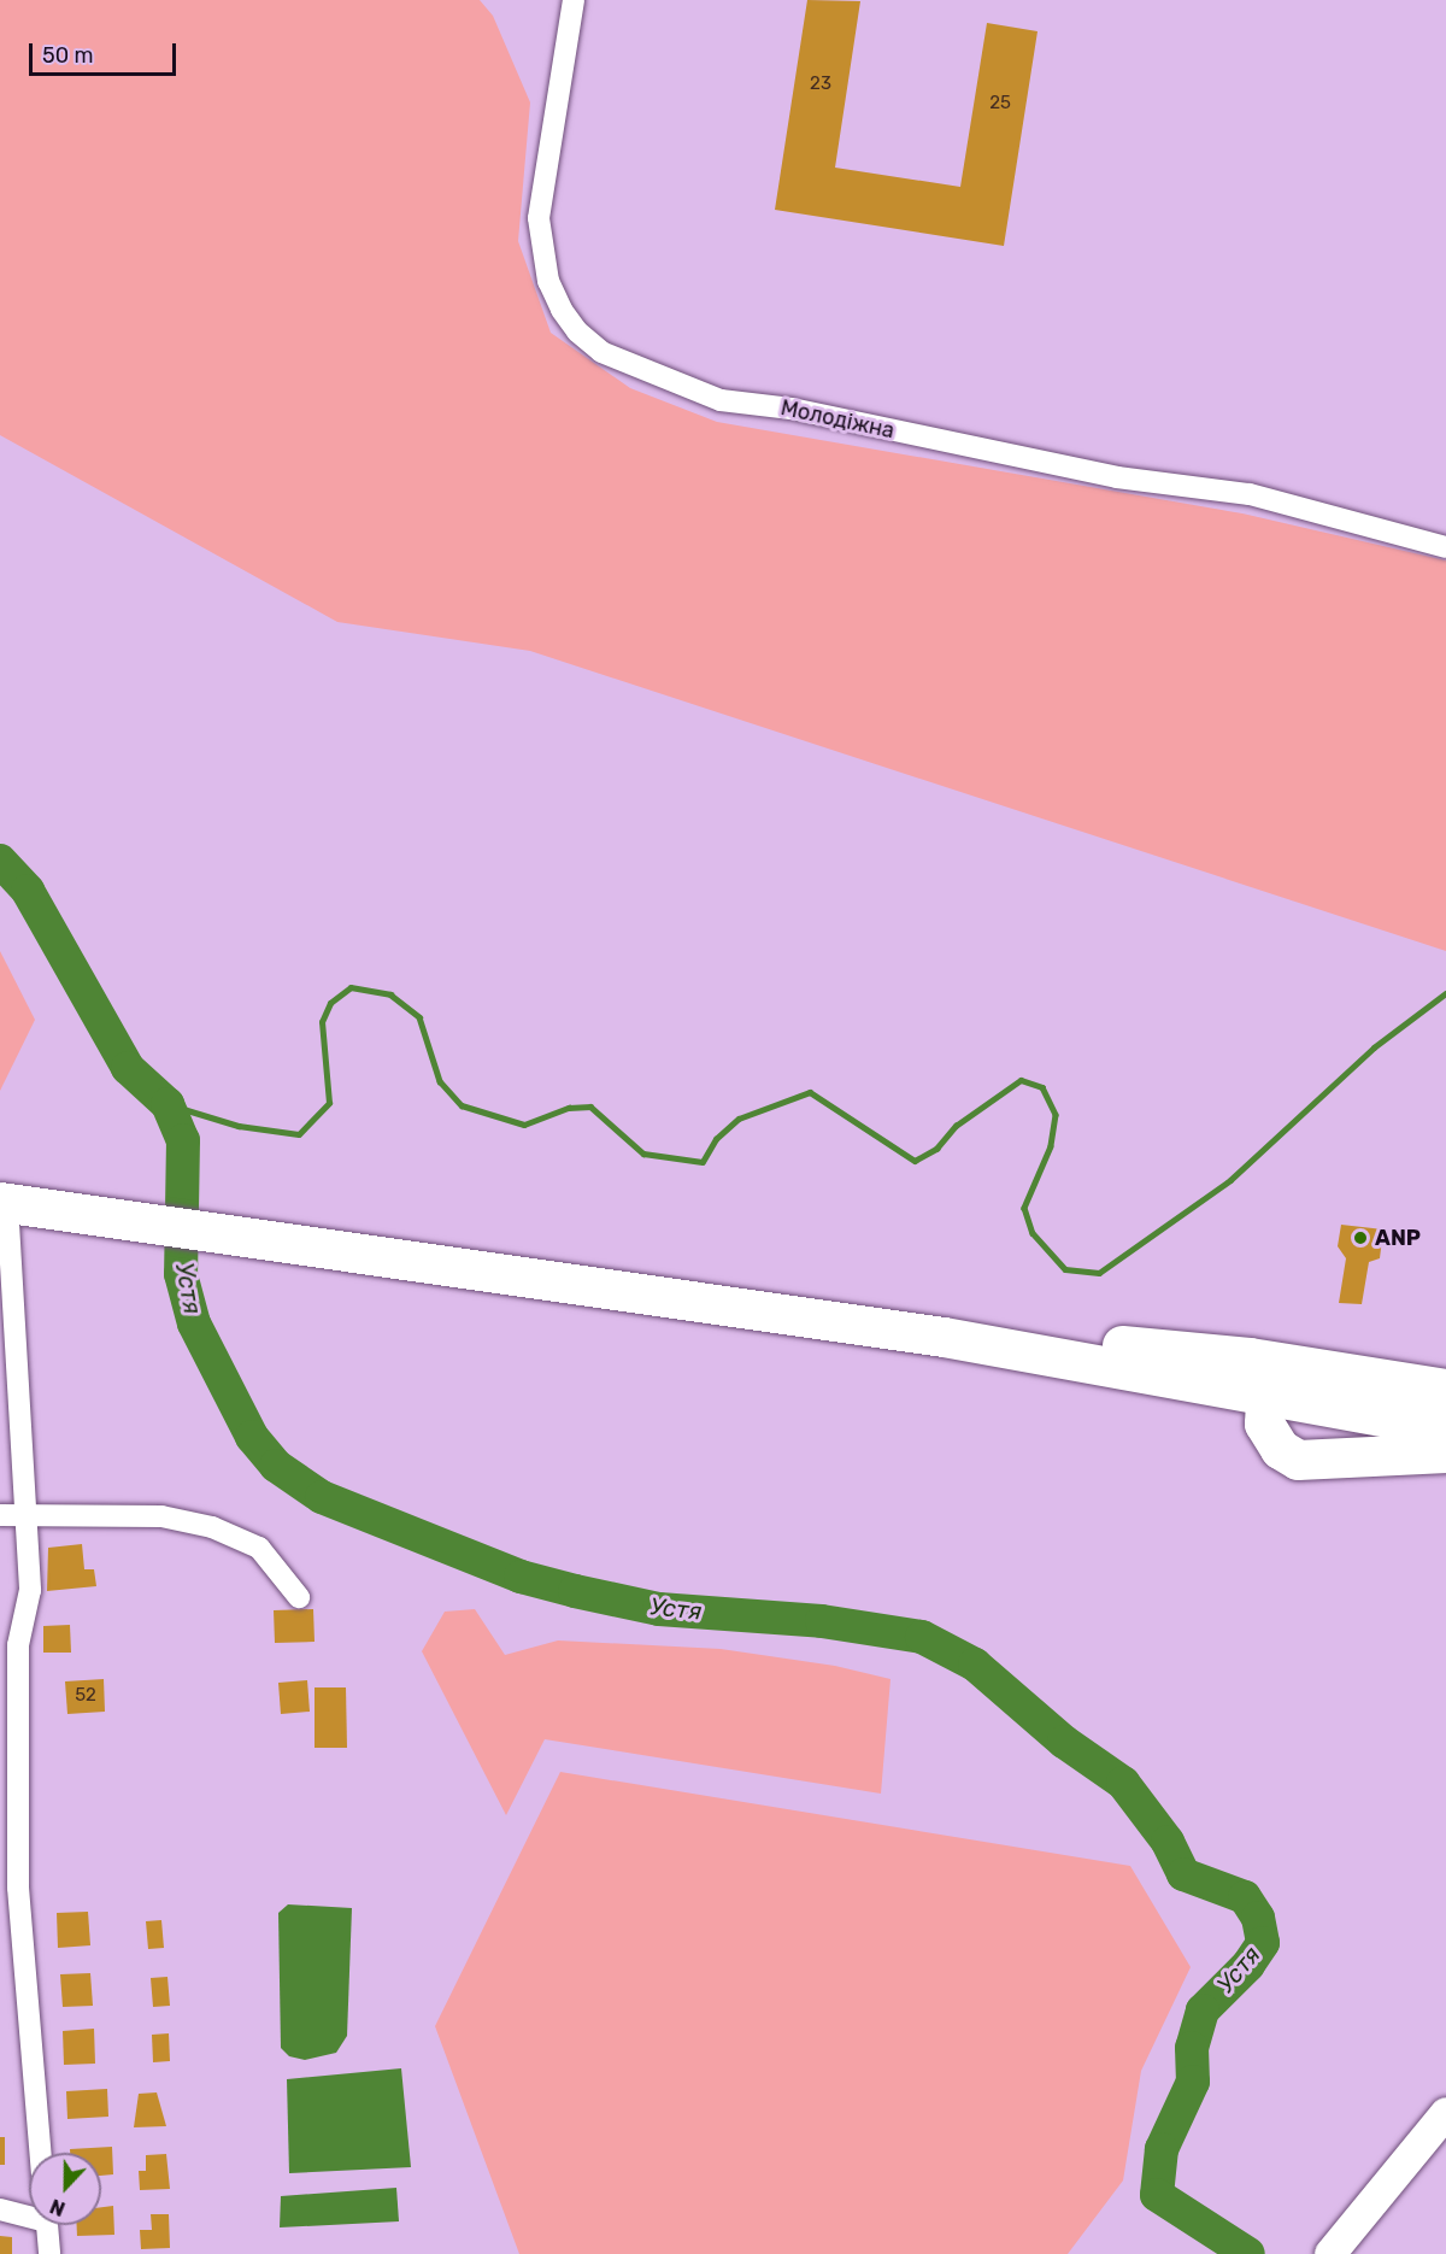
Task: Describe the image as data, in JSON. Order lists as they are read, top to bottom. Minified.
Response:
{"streets":{"street":["Молодіжна"]},"water":["Устя"],"places":["ANP"],"house_numbers":["23","25","52"],"scale_bar":"50 m","north":"bottom"}
